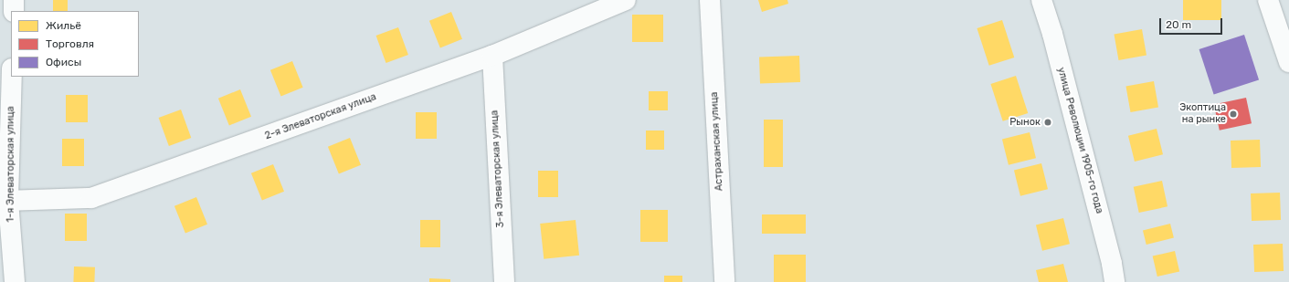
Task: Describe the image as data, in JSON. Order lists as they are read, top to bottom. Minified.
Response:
{"streets":{"street":["2-я Элеваторская улица","улица Революции 1905-го года","Астраханская улица","1-я Элеваторская улица","3-я Элеваторская улица"]},"crossings":[["2-я Элеваторская улица","1-я Элеваторская улица"],["2-я Элеваторская улица","3-я Элеваторская улица"]],"places":["Экоптица на рынке","Рынок"],"legend":["Жильё","Торговля","Офисы"],"scale_bar":"20 m"}
